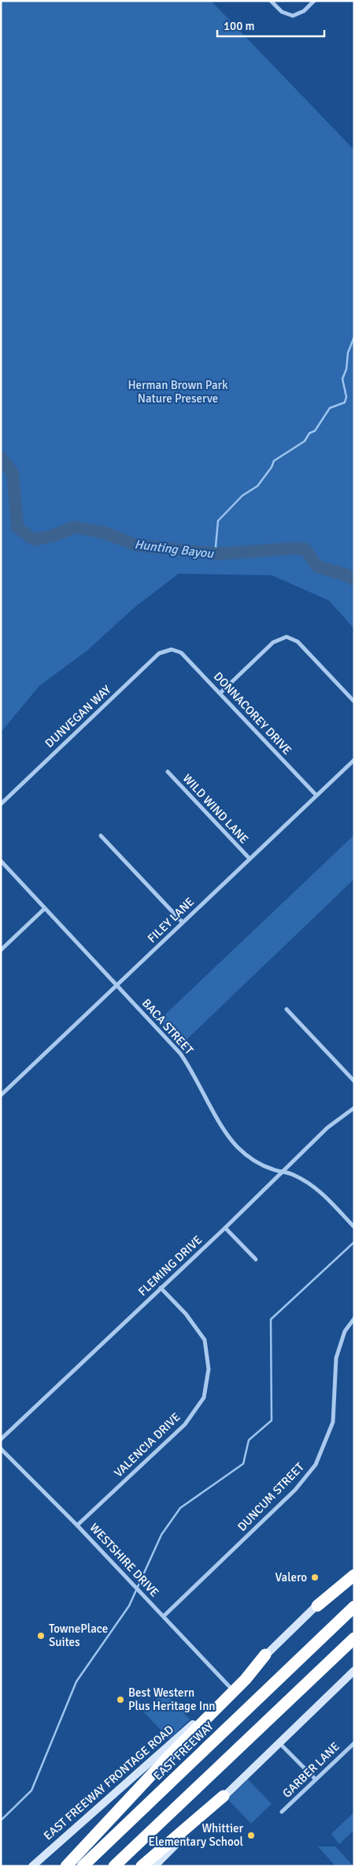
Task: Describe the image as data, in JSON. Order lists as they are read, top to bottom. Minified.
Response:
{"streets":{"highway":["EAST FREEWAY"],"main road":["EAST FREEWAY FRONTAGE ROAD"],"street":["DONNACOREY DRIVE","DUNVEGAN WAY","WILD WIND LANE","FILEY LANE","BACA STREET","FLEMING DRIVE","VALENCIA DRIVE","DUNCUM STREET","WESTSHIRE DRIVE","GARBER LANE"]},"crossings":[["DONNACOREY DRIVE","DUNVEGAN WAY"],["DONNACOREY DRIVE","FILEY LANE"],["WILD WIND LANE","FILEY LANE"],["FILEY LANE","BACA STREET"],["BACA STREET","FLEMING DRIVE"],["FLEMING DRIVE","VALENCIA DRIVE"],["VALENCIA DRIVE","WESTSHIRE DRIVE"],["DUNCUM STREET","WESTSHIRE DRIVE"],["WESTSHIRE DRIVE","EAST FREEWAY FRONTAGE ROAD"]],"water":["Hunting Bayou"],"parks":["Herman Brown Park Nature Preserve"],"places":["Valero","TownePlace Suites","Best Western Plus Heritage Inn","Whittier Elementary School"],"scale_bar":"100 m"}
